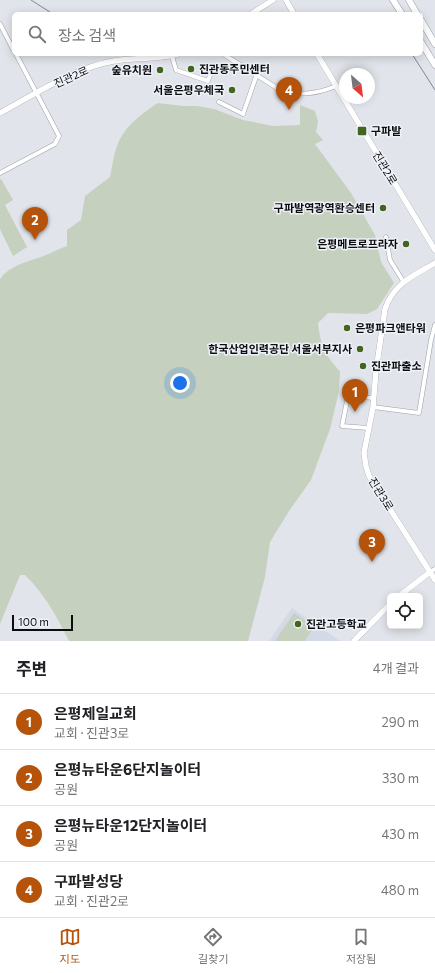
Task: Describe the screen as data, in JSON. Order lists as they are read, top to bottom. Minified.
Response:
{"streets":{"street":["진관2로","진관3로"]},"places":{"other":["진관동주민센터","숲유치원","서울은평우체국","구파발역광역환승센터","은평메트로프라자","은평파크앤타워","한국산업인력공단 서울서부지사","진관파출소","진관고등학교"],"transit":["구파발"]},"scale_bar":"100 m","north":"bottom right","page":{"search":"장소 검색","pins":["4","2","1","3"],"scale":"100 m","heading":["주변","4개 결과"],"list":[{"mark":"1","name":"은평제일교회","note":"교회 · 진관3로","value":"290 m"},{"mark":"2","name":"은평뉴타운6단지놀이터","note":"공원","value":"330 m"},{"mark":"3","name":"은평뉴타운12단지놀이터","note":"공원","value":"430 m"},{"mark":"4","name":"구파발성당","note":"교회 · 진관2로","value":"480 m"}],"nav":["지도","길찾기","저장됨"]}}
